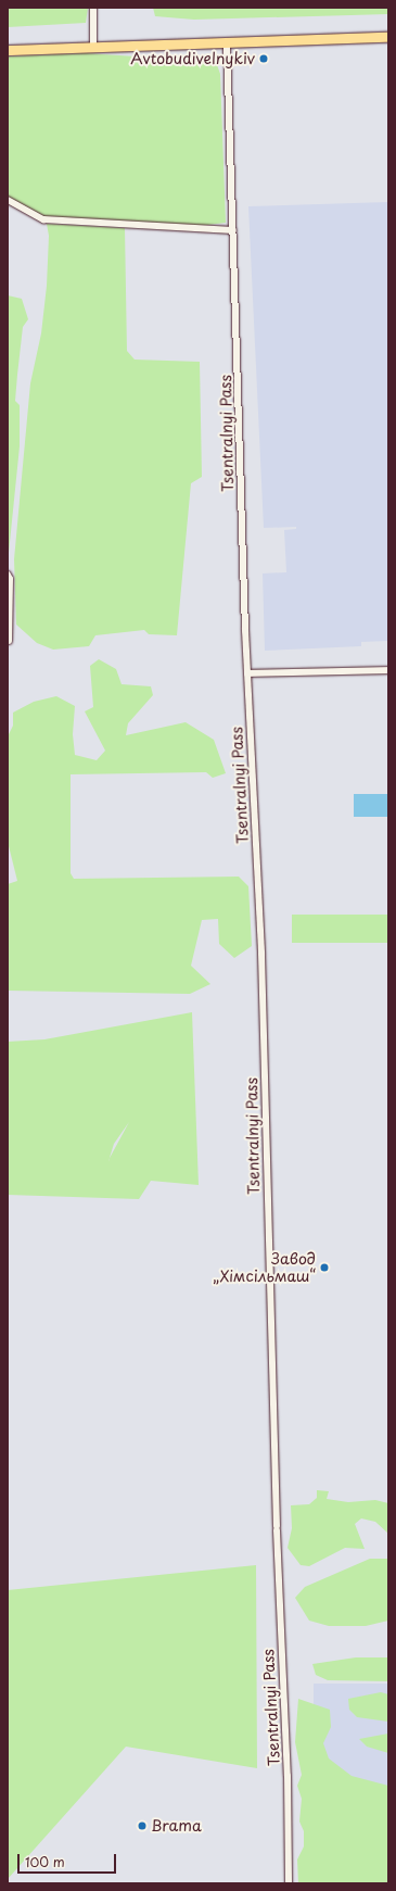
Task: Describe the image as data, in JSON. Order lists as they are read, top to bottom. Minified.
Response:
{"streets":{"street":["Tsentralnyi Pass"]},"places":["Avtobudivelnykiv","Завод „Хімсільмаш“","Brama"],"scale_bar":"100 m"}
